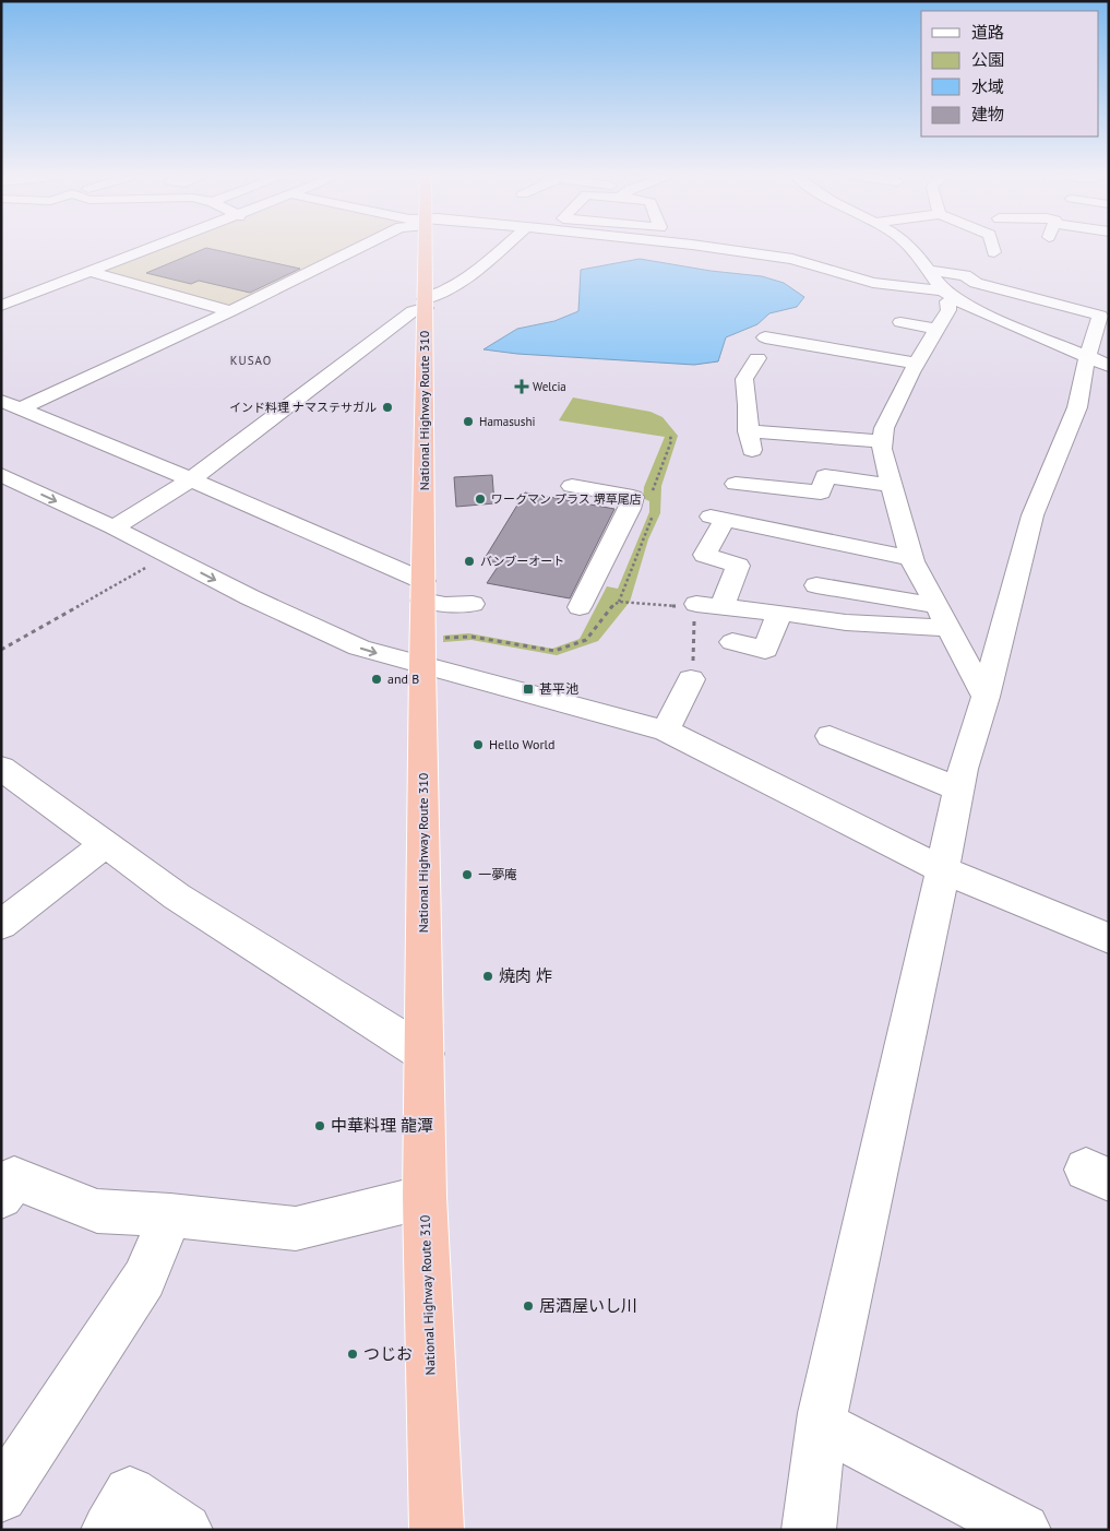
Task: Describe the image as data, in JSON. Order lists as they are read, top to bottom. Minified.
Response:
{"streets":{"highway":["National Highway Route 310"]},"districts":["KUSAO"],"places":{"health":["Welcia"],"other":["インド料理 ナマステサガル","Hamasushi","ワークマン プラス 堺草尾店","バンブーオート","and B","Hello World","一夢庵","焼肉 炸","中華料理 龍潭","居酒屋いし川","つじお"],"transit":["甚平池"]},"legend":["道路","公園","水域","建物"]}
